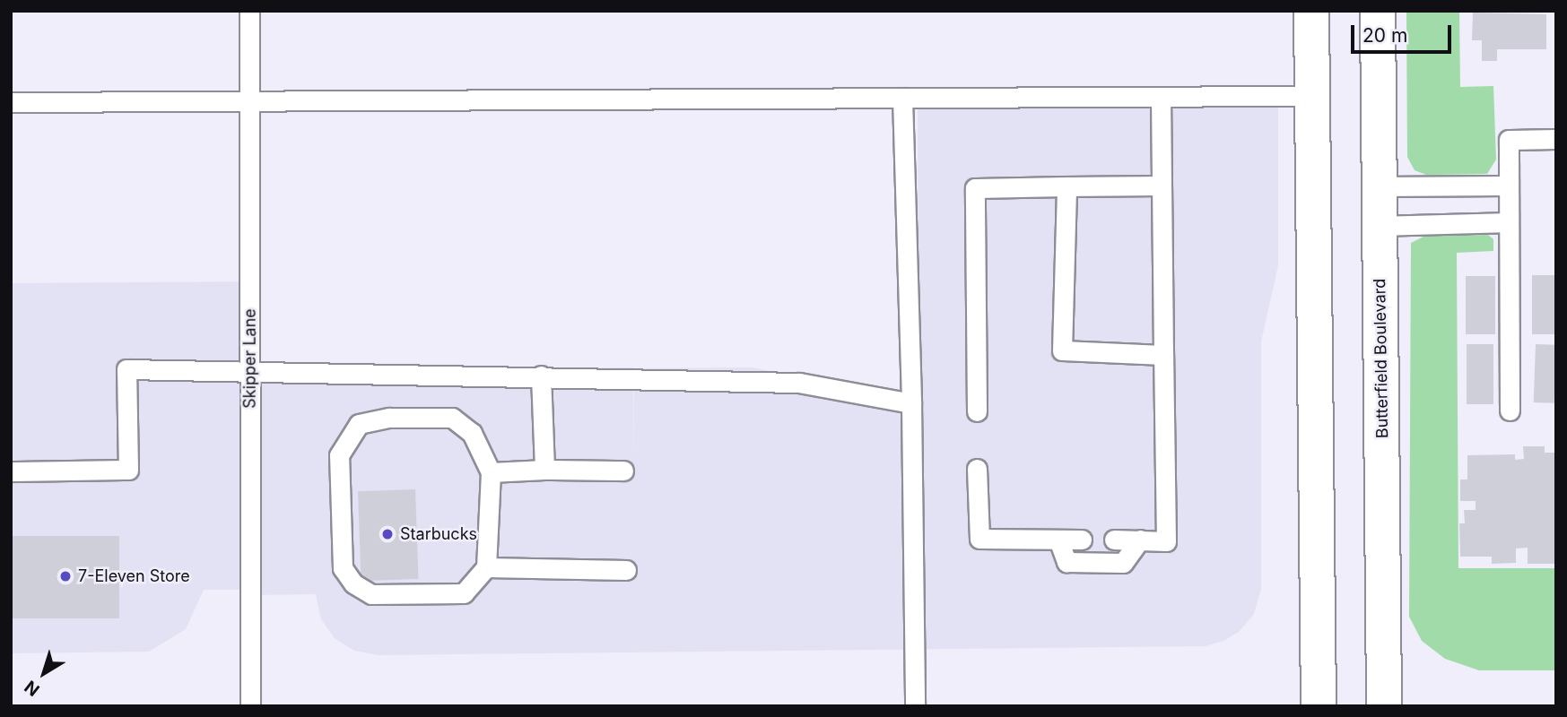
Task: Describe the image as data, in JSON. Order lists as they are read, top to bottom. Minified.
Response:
{"streets":{"main road":["Butterfield Boulevard"],"lane":["Skipper Lane"]},"places":["Starbucks","7-Eleven Store"],"scale_bar":"20 m","north":"bottom left"}
